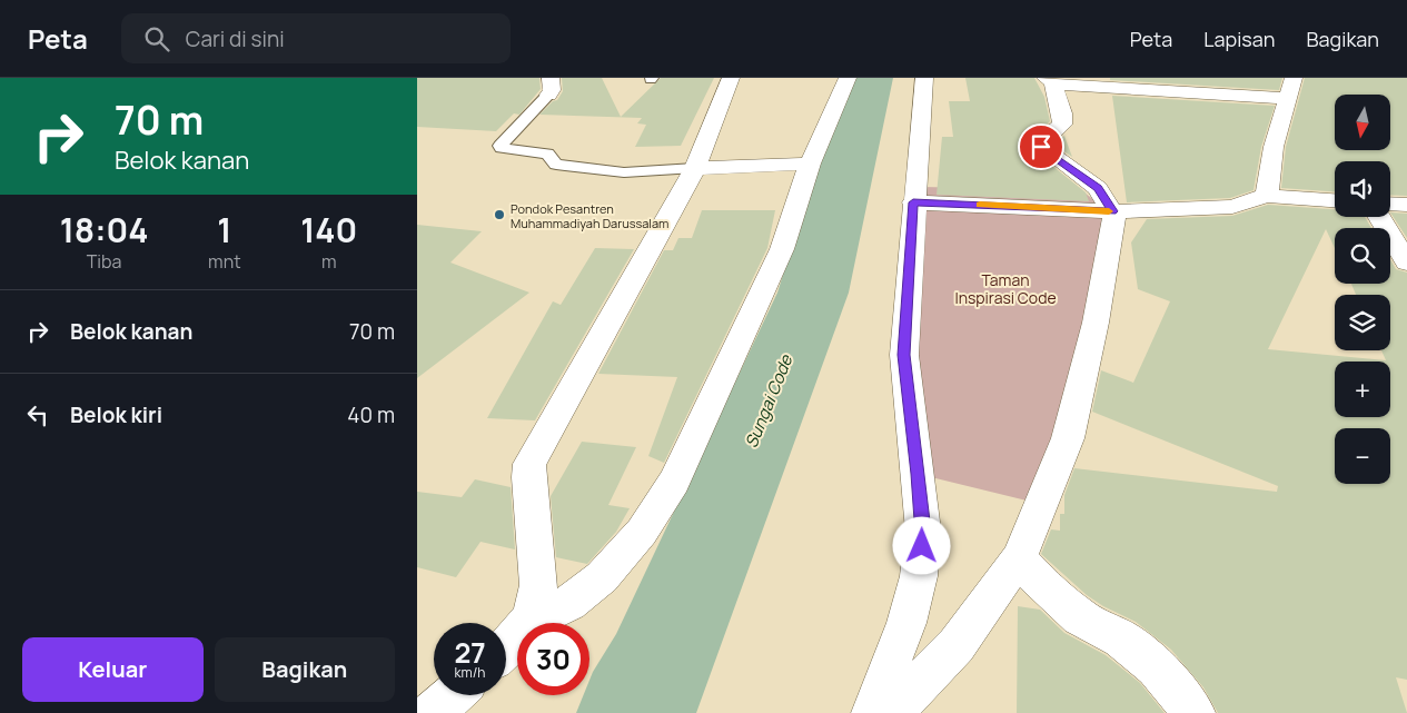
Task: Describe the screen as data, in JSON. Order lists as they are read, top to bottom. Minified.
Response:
{"water":["Sungai Code"],"parks":["Taman Inspirasi Code"],"places":["Pondok Pesantren Muhammadiyah Darussalam"],"north":"bottom","page":{"header":"Peta","search":"Cari di sini","nav":["Peta","Lapisan","Bagikan"],"turn":["70 m","Belok kanan"],"map_buttons":["+","−"],"eta":["18:04","Tiba","1","mnt","140","m"],"list":[{"name":"Belok kanan","value":"70 m"},{"name":"Belok kiri","value":"40 m"}],"speed":"27 km/h","limit":"30","buttons":["Keluar","Bagikan"]}}
